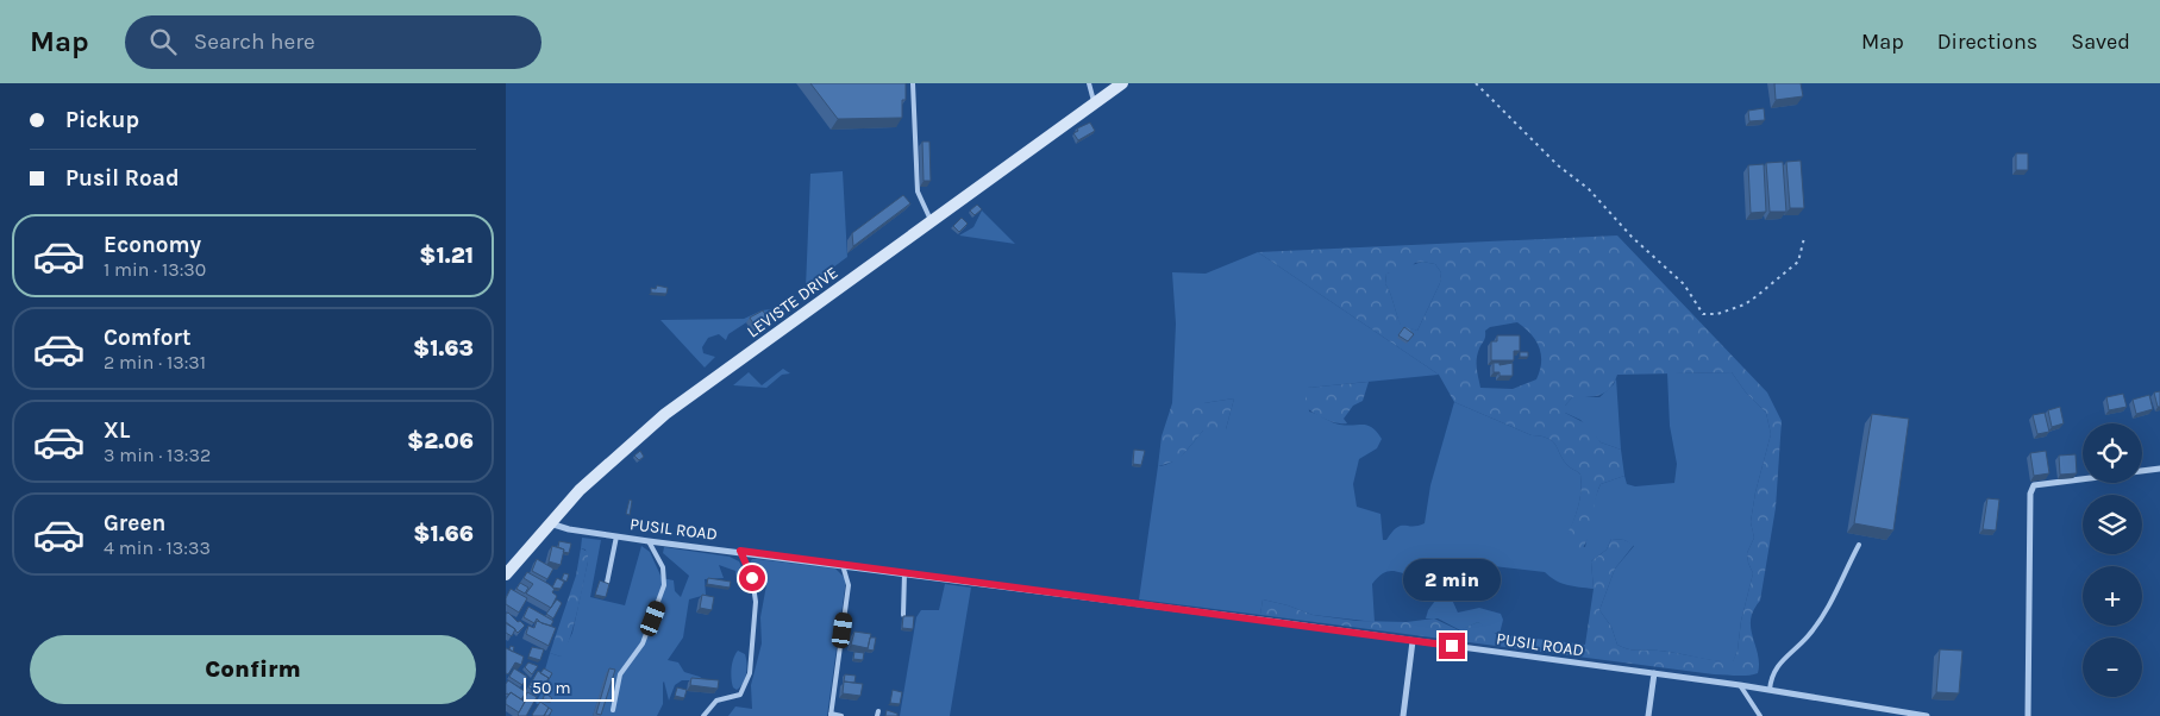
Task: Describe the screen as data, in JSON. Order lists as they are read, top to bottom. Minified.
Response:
{"streets":{"main road":["LEVISTE DRIVE"],"street":["PUSIL ROAD"]},"crossings":[["LEVISTE DRIVE","PUSIL ROAD"]],"scale_bar":"50 m","page":{"header":"Map","search":"Search here","nav":["Map","Directions","Saved"],"banner":["Pickup","Pusil Road"],"list":[{"name":"Economy","note":"1 min · 13:30","value":"$1.21"},{"name":"Comfort","note":"2 min · 13:31","value":"$1.63"},{"name":"XL","note":"3 min · 13:32","value":"$2.06"},{"name":"Green","note":"4 min · 13:33","value":"$1.66"}],"map_buttons":["+","−"],"bubble":"2 min","buttons":"Confirm","scale":"50 m"}}
